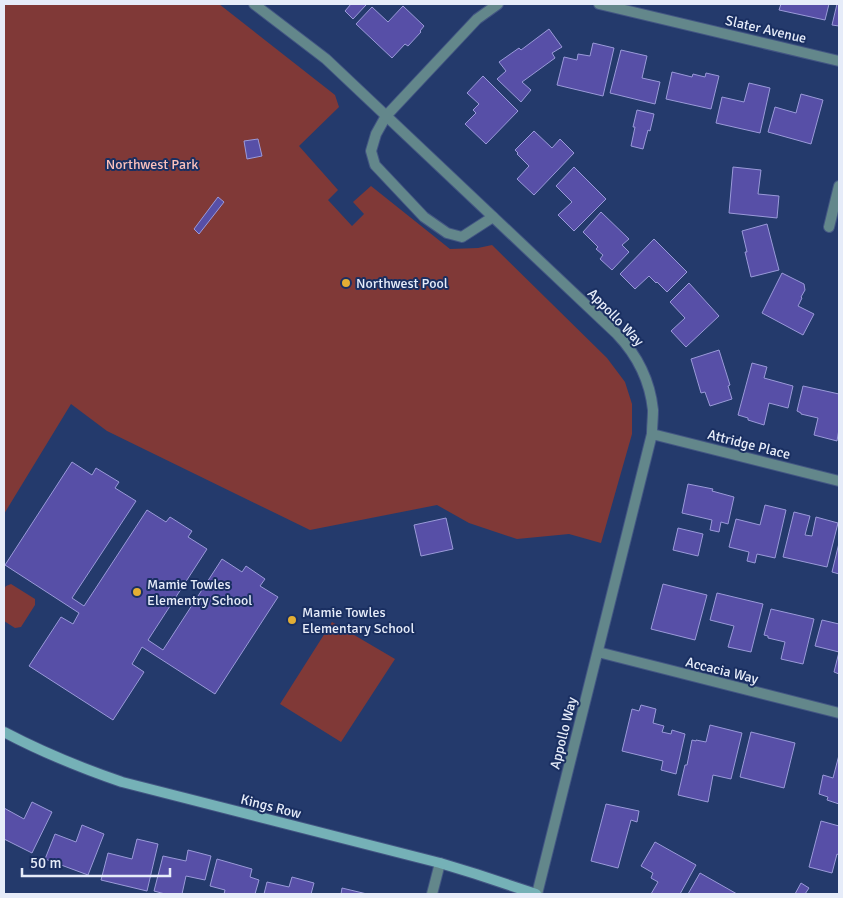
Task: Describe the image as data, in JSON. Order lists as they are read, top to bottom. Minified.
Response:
{"streets":{"main road":["Kings Row"],"street":["Slater Avenue","Appollo Way","Attridge Place","Accacia Way"]},"crossings":[["Appollo Way","Attridge Place"],["Appollo Way","Accacia Way"],["Appollo Way","Kings Row"]],"parks":["Northwest Park"],"places":["Northwest Pool","Mamie Towles Elementry School","Mamie Towles Elementary School"],"scale_bar":"50 m"}
